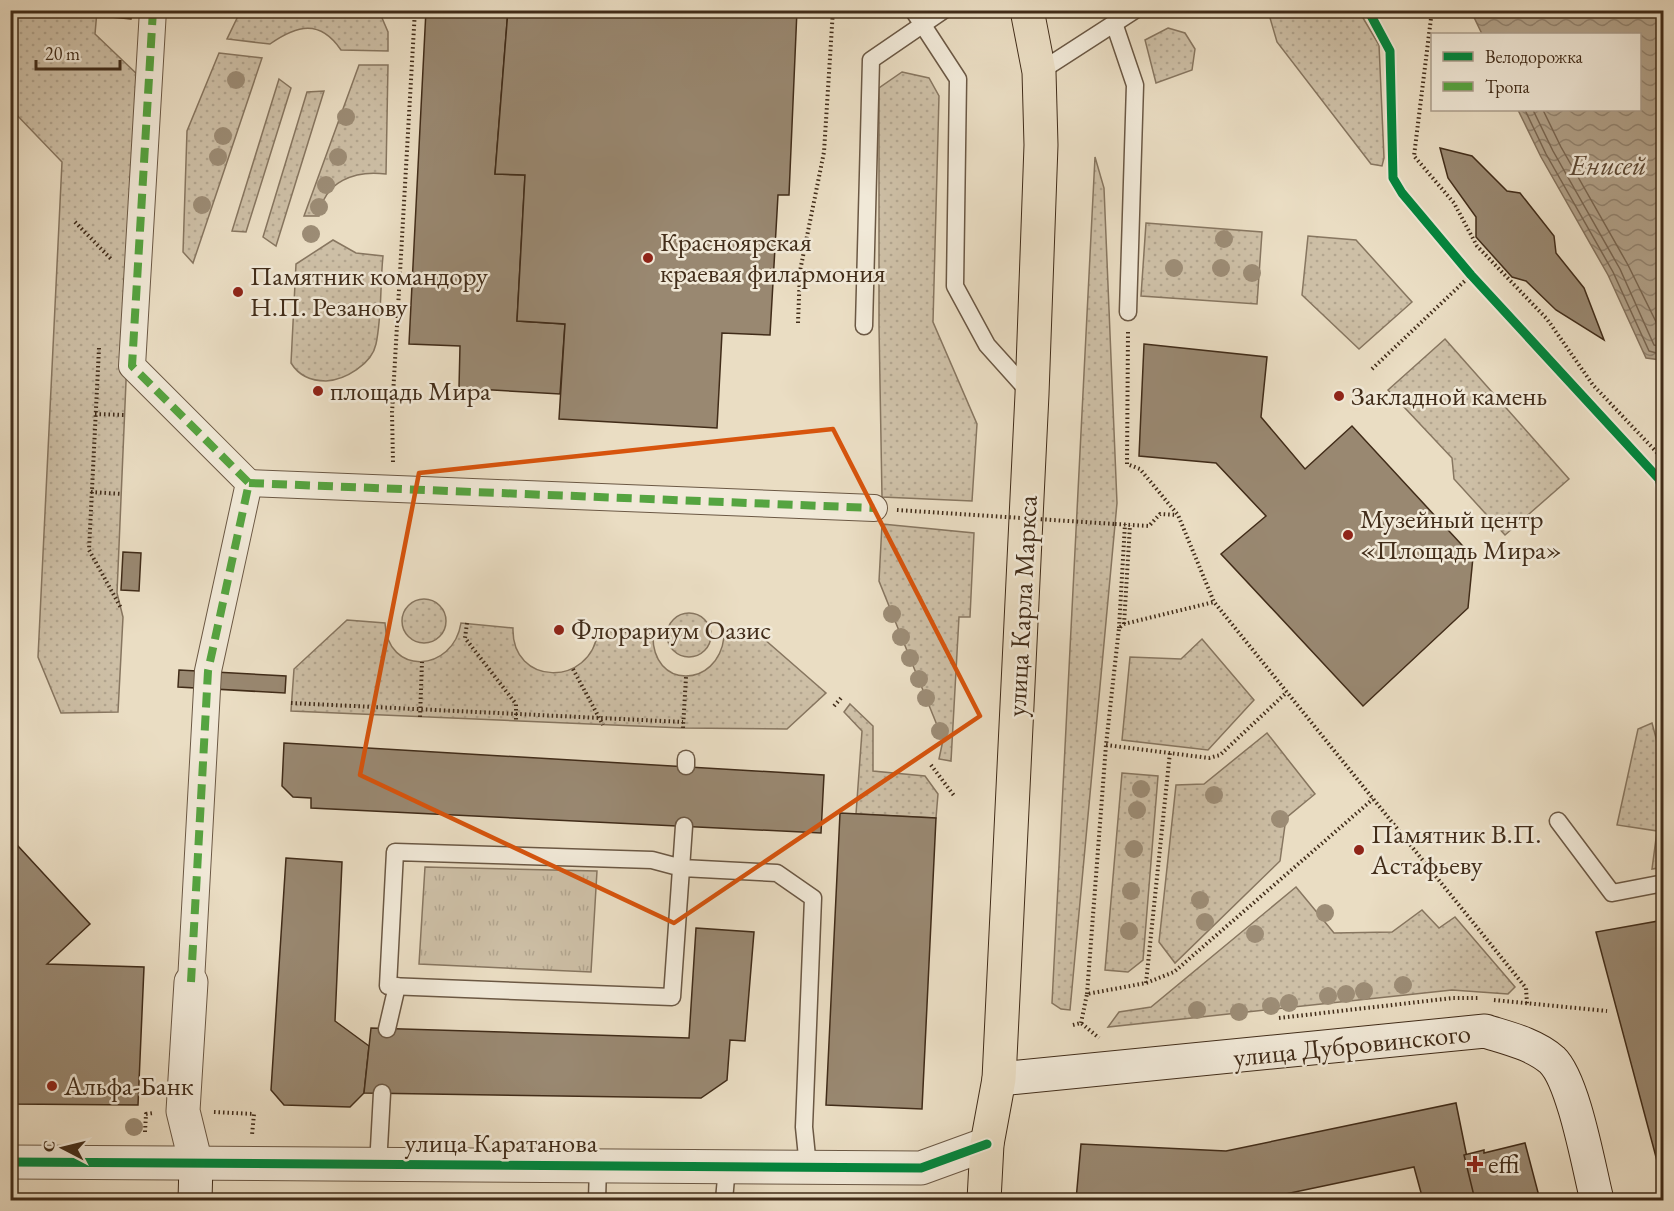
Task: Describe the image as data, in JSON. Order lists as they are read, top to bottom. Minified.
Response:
{"streets":{"main road":["улица Карла Маркса"],"street":["улица Дубровинского","улица Каратанова"]},"crossings":[["улица Карла Маркса","улица Дубровинского"],["улица Карла Маркса","улица Каратанова"]],"water":["Енисей"],"places":{"other":["Красноярская краевая филармония","Памятник командору Н.П. Резанову","площадь Мира","Закладной камень","Музейный центр «Площадь Мира»","Флорариум Оазис","Памятник В.П. Астафьеву","Альфа-Банк"],"health":["effi"]},"legend":["Велодорожка","Тропа"],"scale_bar":"20 m","north":"left"}
